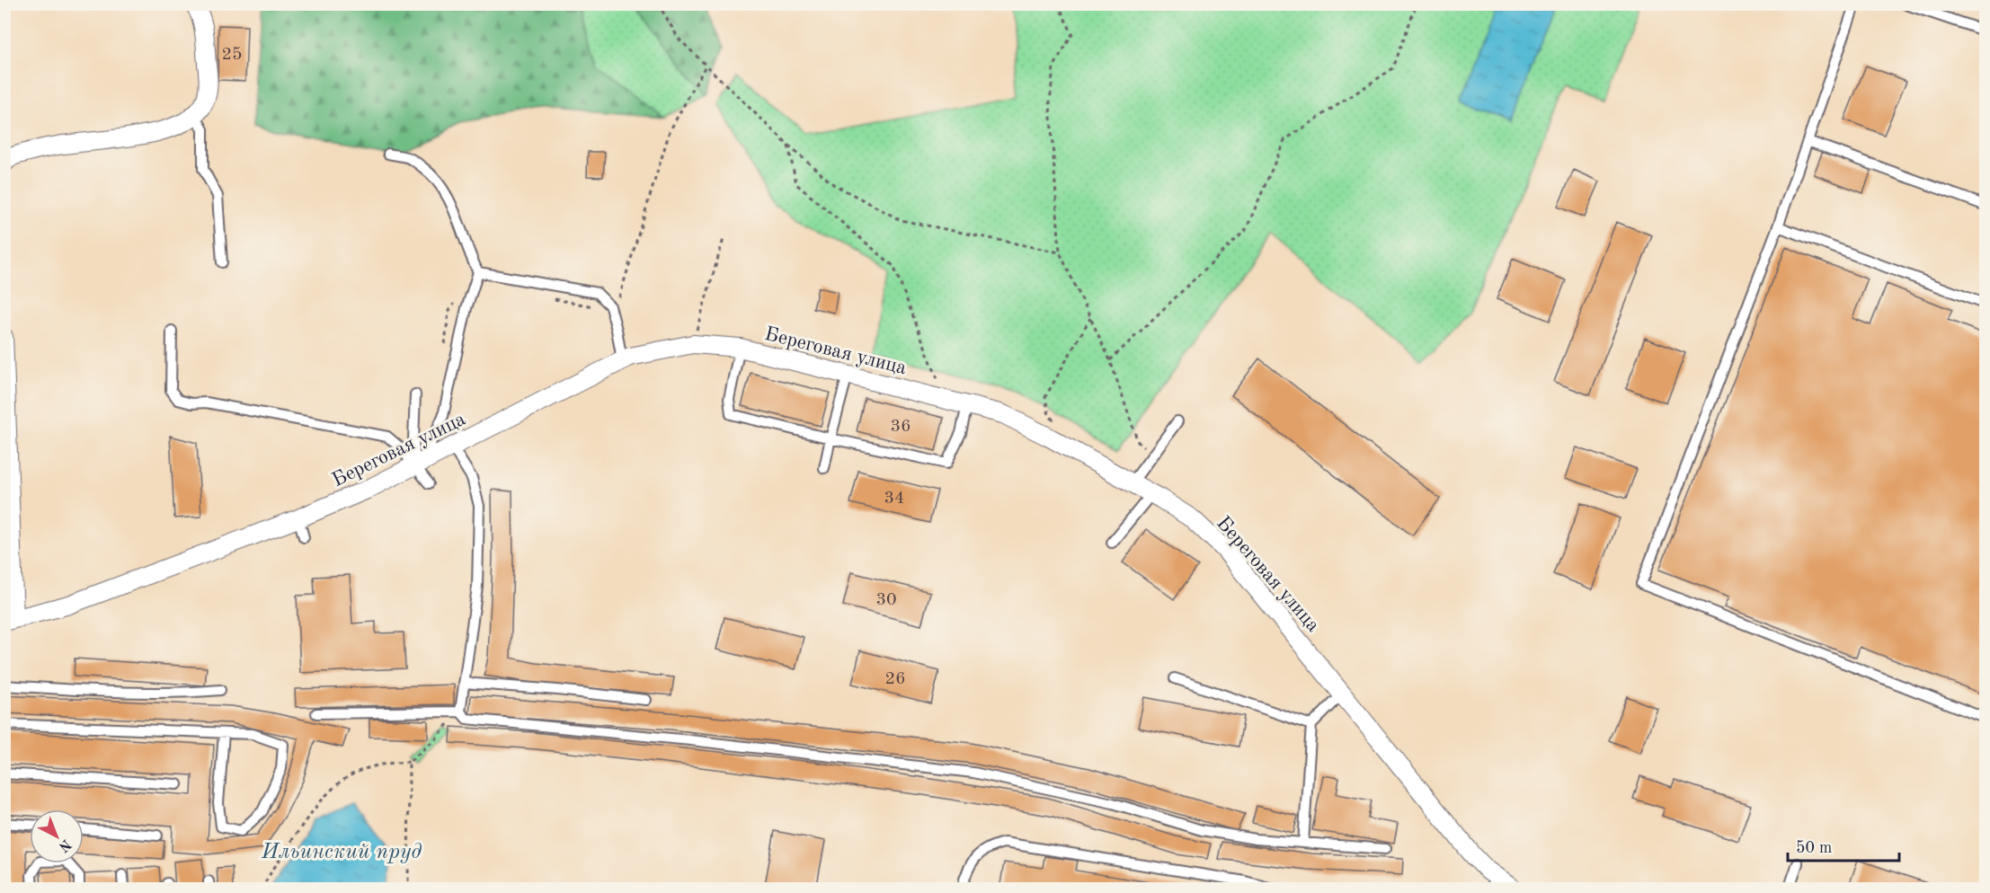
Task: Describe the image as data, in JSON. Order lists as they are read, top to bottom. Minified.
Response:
{"streets":{"street":["Береговая улица"]},"water":["Ильинский пруд"],"house_numbers":["25","36","34","30","26"],"scale_bar":"50 m","north":"bottom right"}
